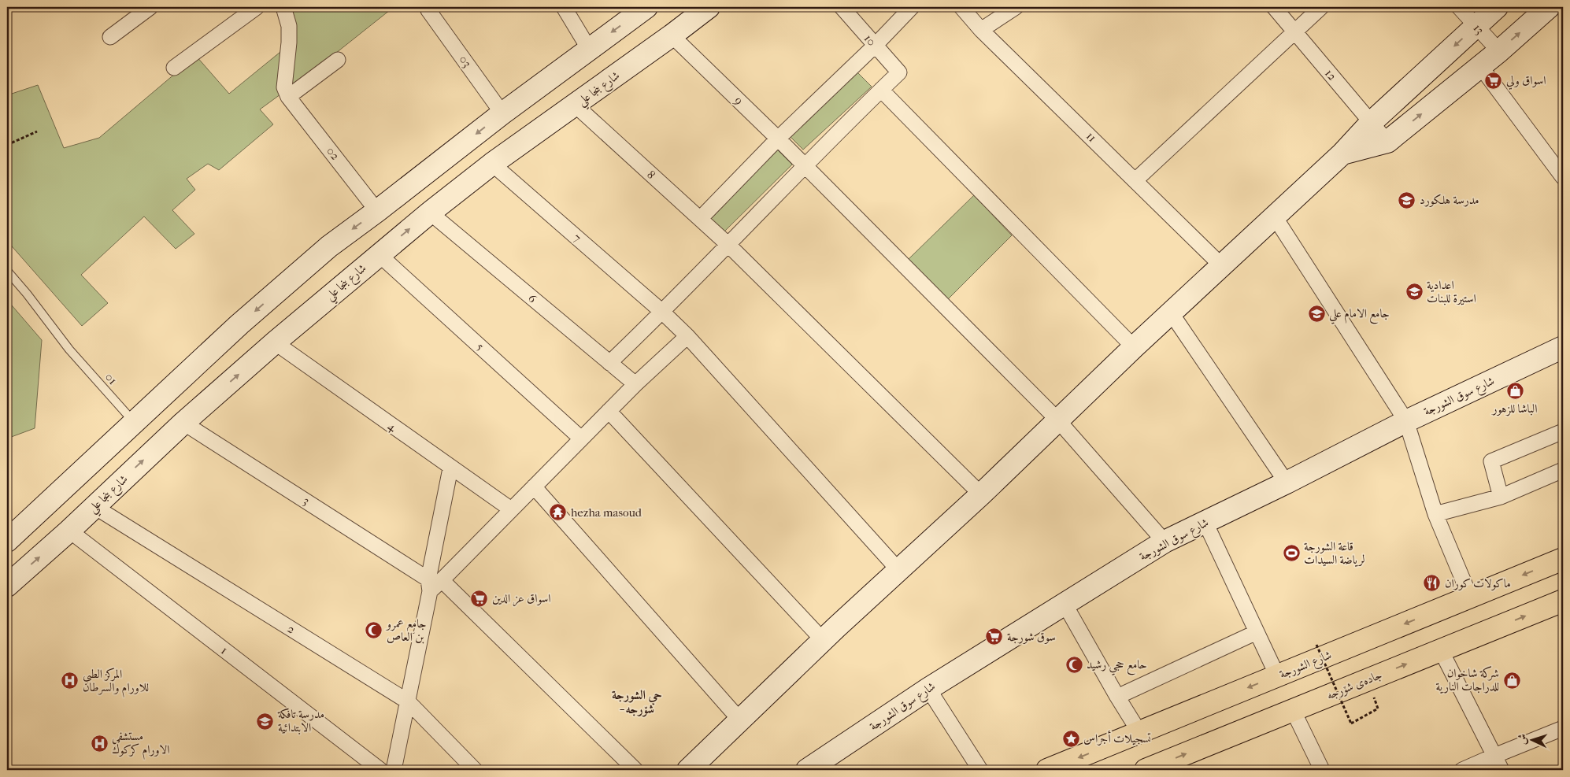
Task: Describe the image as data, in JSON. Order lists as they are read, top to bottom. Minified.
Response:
{"streets":{"main road":["شارع الشورجة","جادەی شۆرجە"],"street":["13","10","03","12","شارع بنجا علي","9","11","02","8","7","6","5","شارع سوق الشورجة","4","3","2","1"],"lane":["01"]},"crossings":[["شارع بنجا علي","9"],["شارع بنجا علي","8"],["شارع بنجا علي","7"],["شارع بنجا علي","6"],["شارع بنجا علي","5"],["شارع بنجا علي","4"],["شارع بنجا علي","3"],["شارع بنجا علي","2"],["شارع بنجا علي","1"],["9","شارع سوق الشورجة"]],"one_way":["شارع الشورجة","جادەی شۆرجە"],"districts":["حي الشورجة - شۆرجە"],"places":{"supermarket":["اسواق ولي","اسواق عز الدين","سوق شورجة"],"school or university":["مدرسة هلكورد","اعدادية استيرة للبنات","جامع الامام علي","مدرسة تافكة الابتدائية"],"shop":["الباشا للزهور","شركة شاخوان للدراجات النارية"],"temple":["hezha masoud"],"sports":["قاعة الشورجة لرياضة السيدات"],"restaurant":["ماكولات كوران"],"mosque":["جامع عمرو بن العاص","حامع حجي رشيد"],"hospital":["المركز الطبي للاورام والسرطان","مستشفى الاورام كركوك"],"place":["تسجيلات أجراس"]},"north":"left"}
